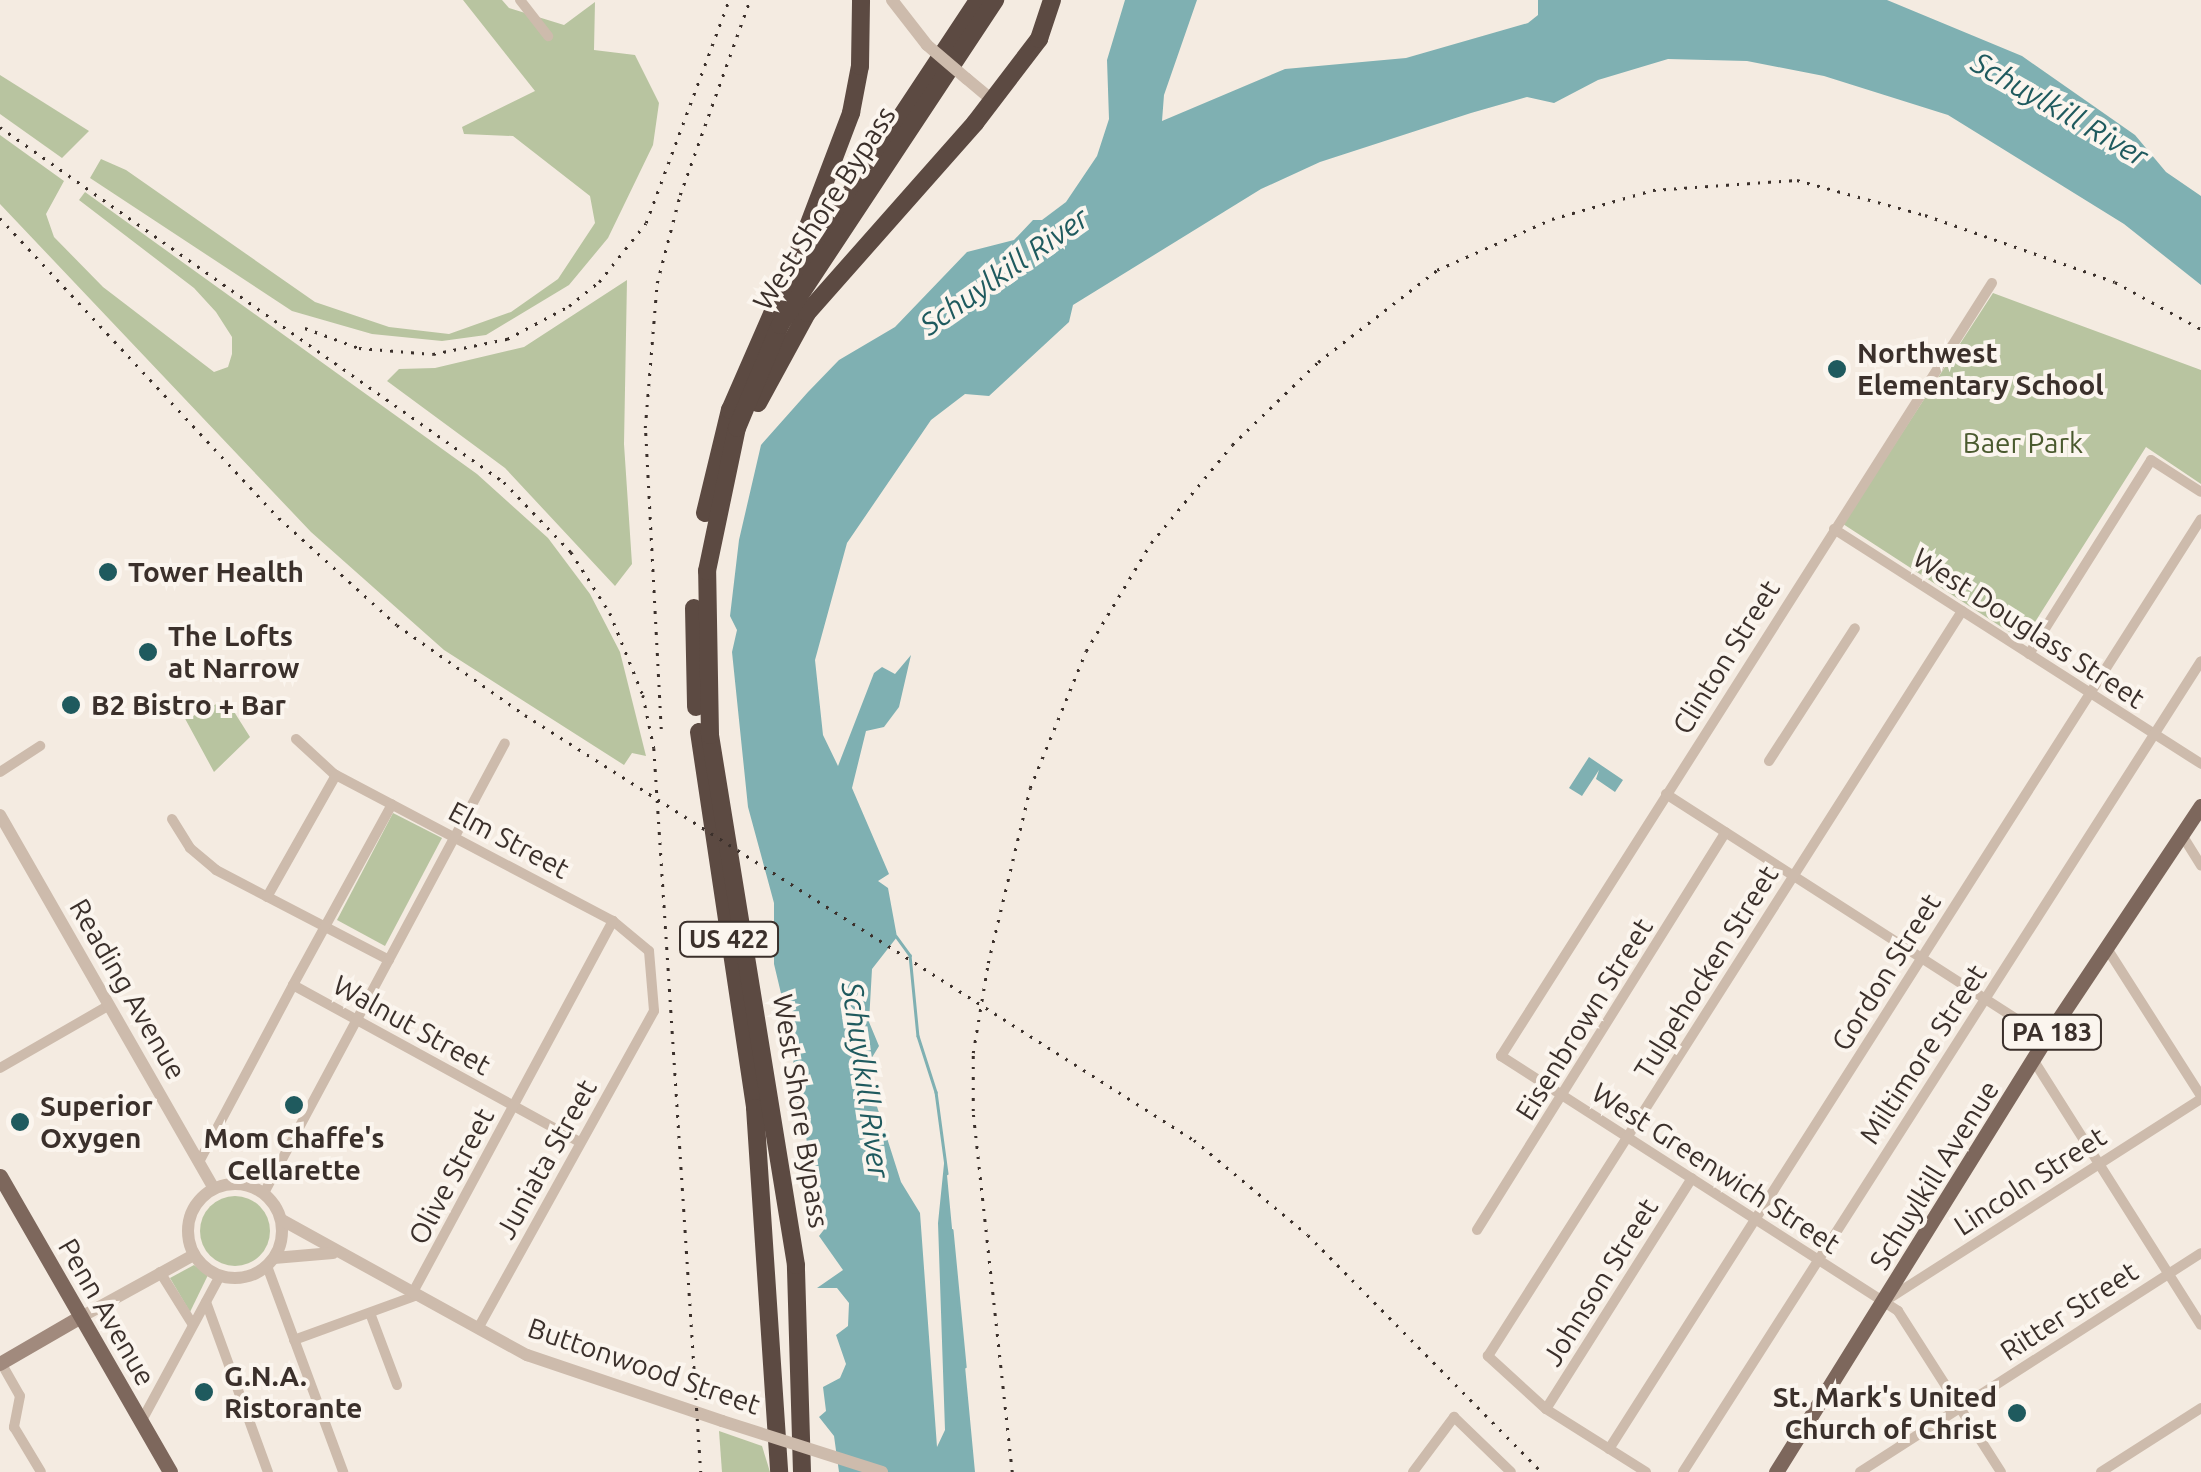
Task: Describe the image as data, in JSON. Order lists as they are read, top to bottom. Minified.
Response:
{"streets":{"highway":["West Shore Bypass","US 422"],"main road":["PA 183","Schuylkill Avenue","Penn Avenue"],"street":["West Douglass Street","Clinton Street","Elm Street","Tulpehocken Street","Gordon Street","Reading Avenue","Eisenbrown Street","Walnut Street","Miltimore Street","Juniata Street","West Greenwich Street","Olive Street","Lincoln Street","Johnson Street","Ritter Street","Buttonwood Street"]},"crossings":[["West Douglass Street","Clinton Street"],["West Douglass Street","Tulpehocken Street"],["West Douglass Street","Gordon Street"],["West Douglass Street","Miltimore Street"],["Clinton Street","West Greenwich Street"],["Elm Street","Juniata Street"],["Elm Street","Olive Street"],["Tulpehocken Street","West Greenwich Street"],["Tulpehocken Street","Johnson Street"],["Gordon Street","West Greenwich Street"],["Reading Avenue","Walnut Street"],["Reading Avenue","Buttonwood Street"],["Eisenbrown Street","West Greenwich Street"],["Walnut Street","Juniata Street"],["Walnut Street","Olive Street"],["Miltimore Street","West Greenwich Street"],["Juniata Street","Buttonwood Street"],["West Greenwich Street","Schuylkill Avenue"],["West Greenwich Street","Lincoln Street"],["West Greenwich Street","Johnson Street"],["West Greenwich Street","Ritter Street"],["Schuylkill Avenue","Lincoln Street"],["Olive Street","Buttonwood Street"]],"water":["Schuylkill River"],"parks":["Baer Park"],"places":["Northwest Elementary School","Tower Health","The Lofts at Narrow","B2 Bistro + Bar","Mom Chaffe's Cellarette","Superior Oxygen","G.N.A. Ristorante","St. Mark's United Church of Christ"]}
